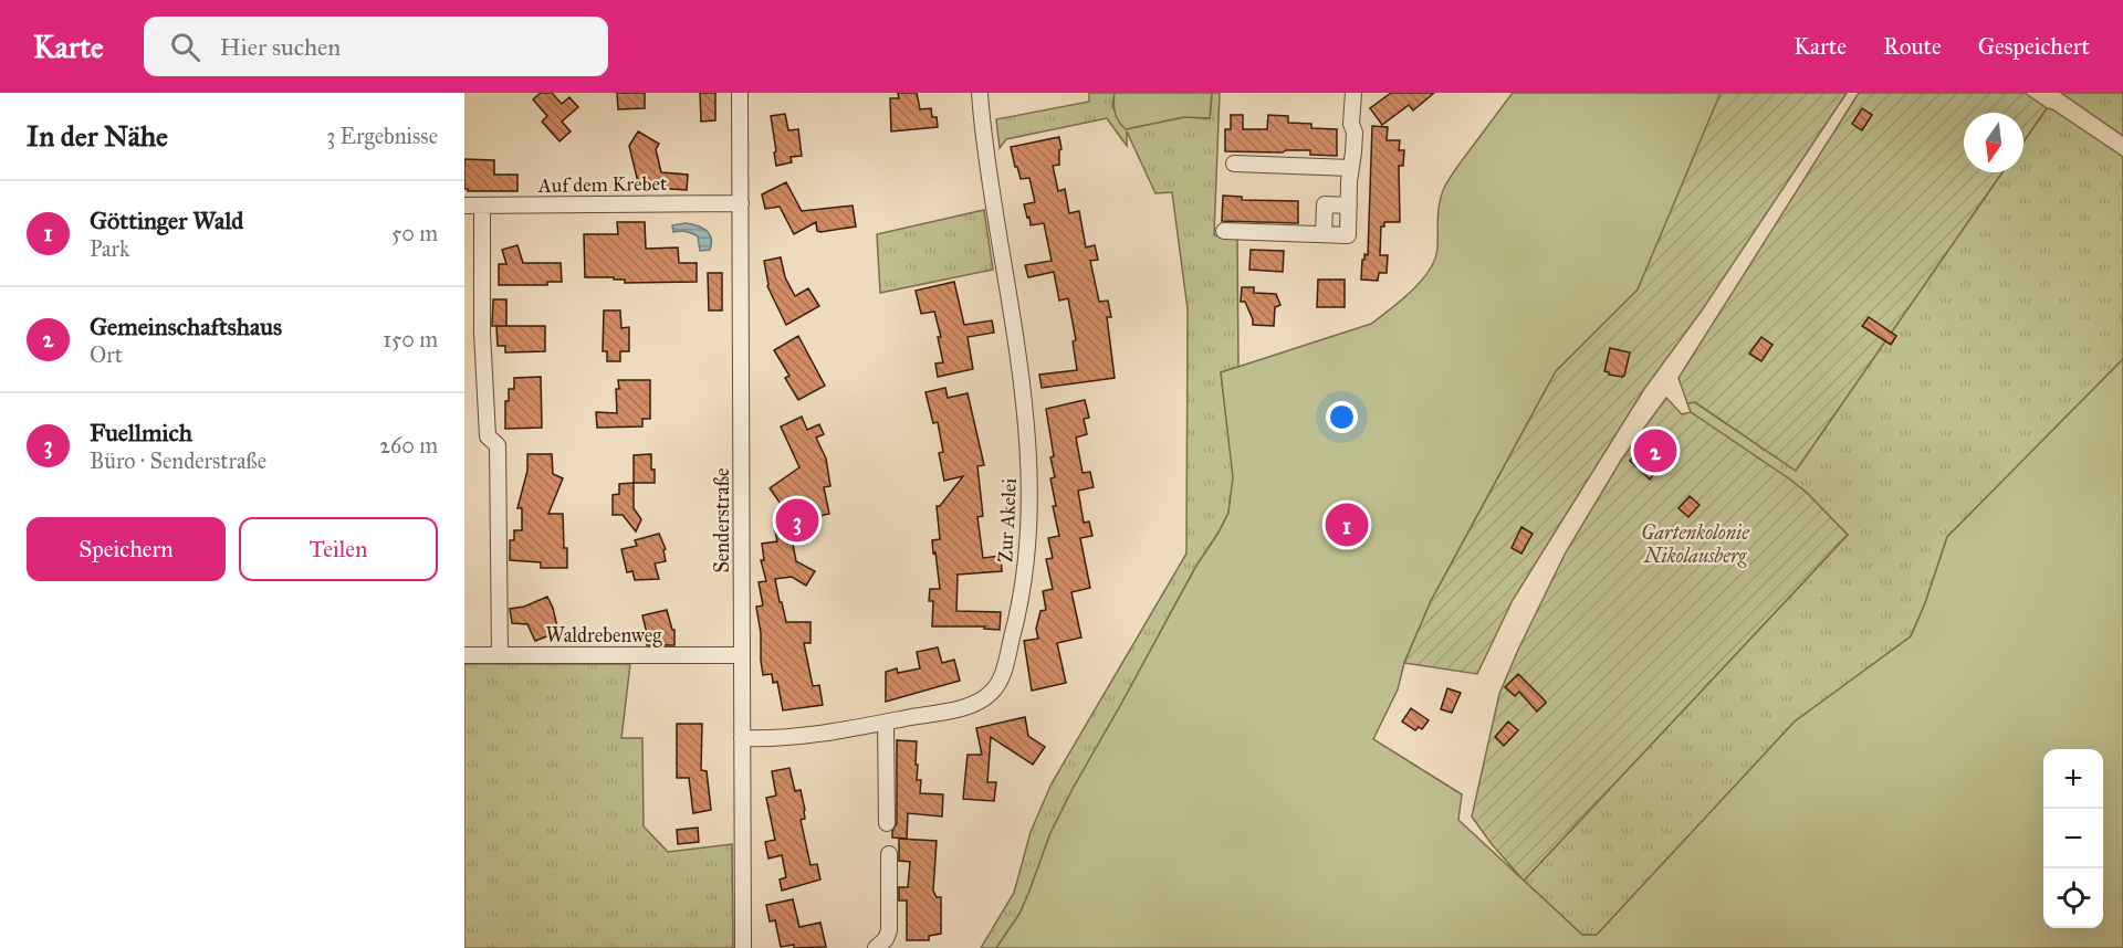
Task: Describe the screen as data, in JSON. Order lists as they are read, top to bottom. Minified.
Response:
{"streets":{"street":["Auf dem Krebet","Senderstraße","Zur Akelei","Waldrebenweg"]},"crossings":[["Auf dem Krebet","Senderstraße"],["Senderstraße","Zur Akelei"],["Senderstraße","Waldrebenweg"]],"parks":["Gartenkolonie Nikolausberg"],"north":"bottom","page":{"header":"Karte","search":"Hier suchen","nav":["Karte","Route","Gespeichert"],"heading":["In der Nähe","3 Ergebnisse"],"list":[{"mark":"1","name":"Göttinger Wald","note":"Park","value":"50 m"},{"mark":"2","name":"Gemeinschaftshaus","note":"Ort","value":"150 m"},{"mark":"3","name":"Fuellmich","note":"Büro · Senderstraße","value":"260 m"}],"pins":["2","3","1"],"buttons":["Speichern","Teilen"],"map_buttons":["+","−"]}}
